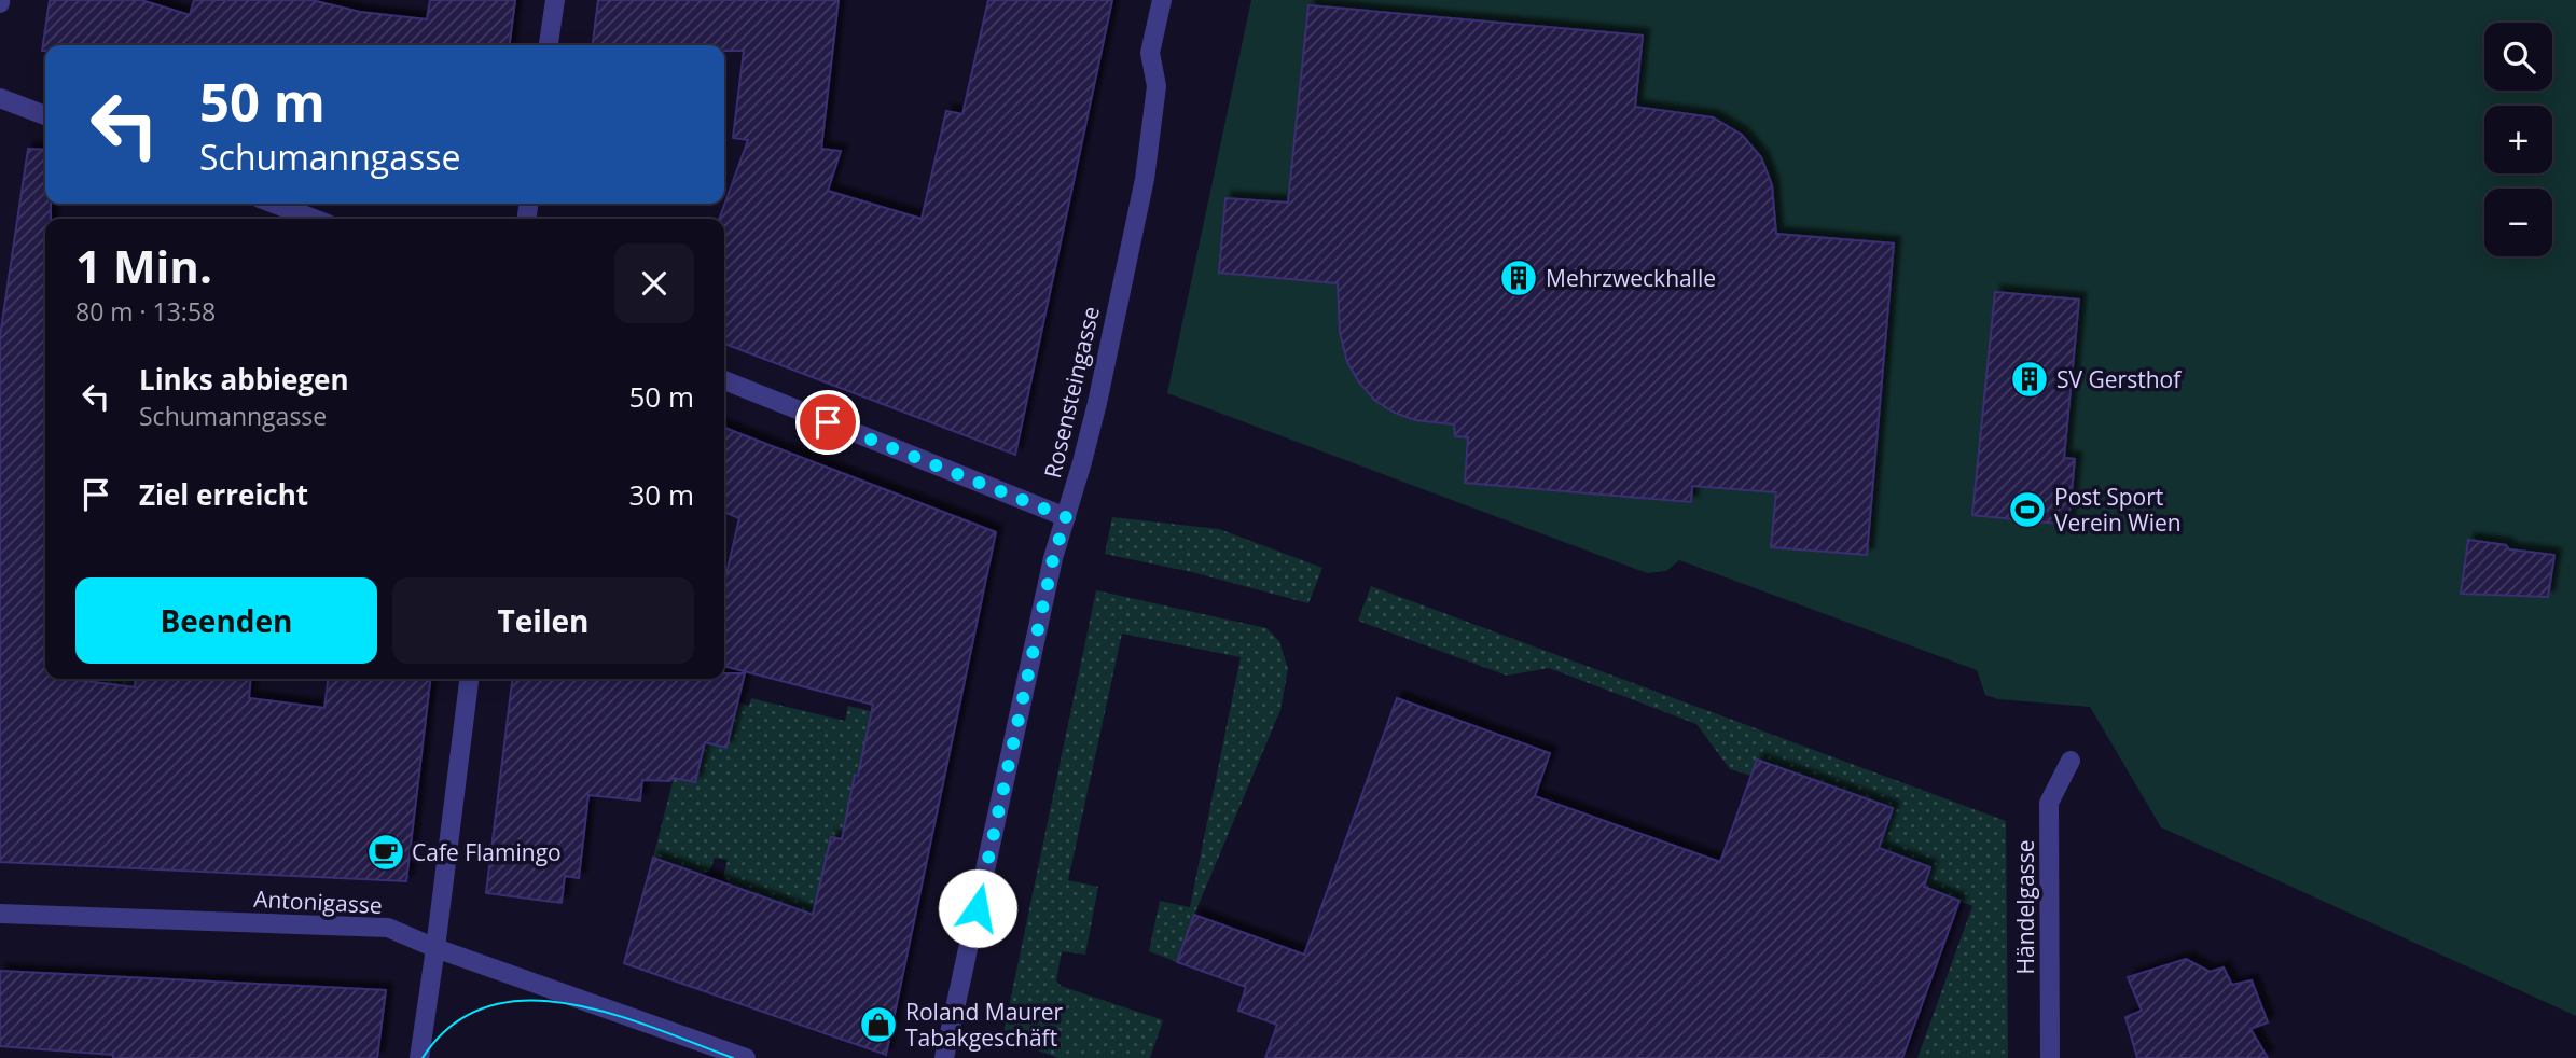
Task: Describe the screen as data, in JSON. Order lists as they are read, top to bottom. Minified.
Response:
{"streets":{"street":["Rosensteingasse","Antonigasse","Händelgasse"]},"places":{"building":["Mehrzweckhalle","SV Gersthof"],"sports":["Post Sport Verein Wien"],"cafe":["Cafe Flamingo"],"shop":["Roland Maurer Tabakgeschäft"]},"page":{"map_buttons":["+","−"],"turn":["50 m","Schumanngasse"],"heading":["1 Min.","80 m · 13:58"],"list":[{"name":"Links abbiegen","note":"Schumanngasse","value":"50 m"},{"name":"Ziel erreicht","value":"30 m"}],"buttons":["Beenden","Teilen"]}}
